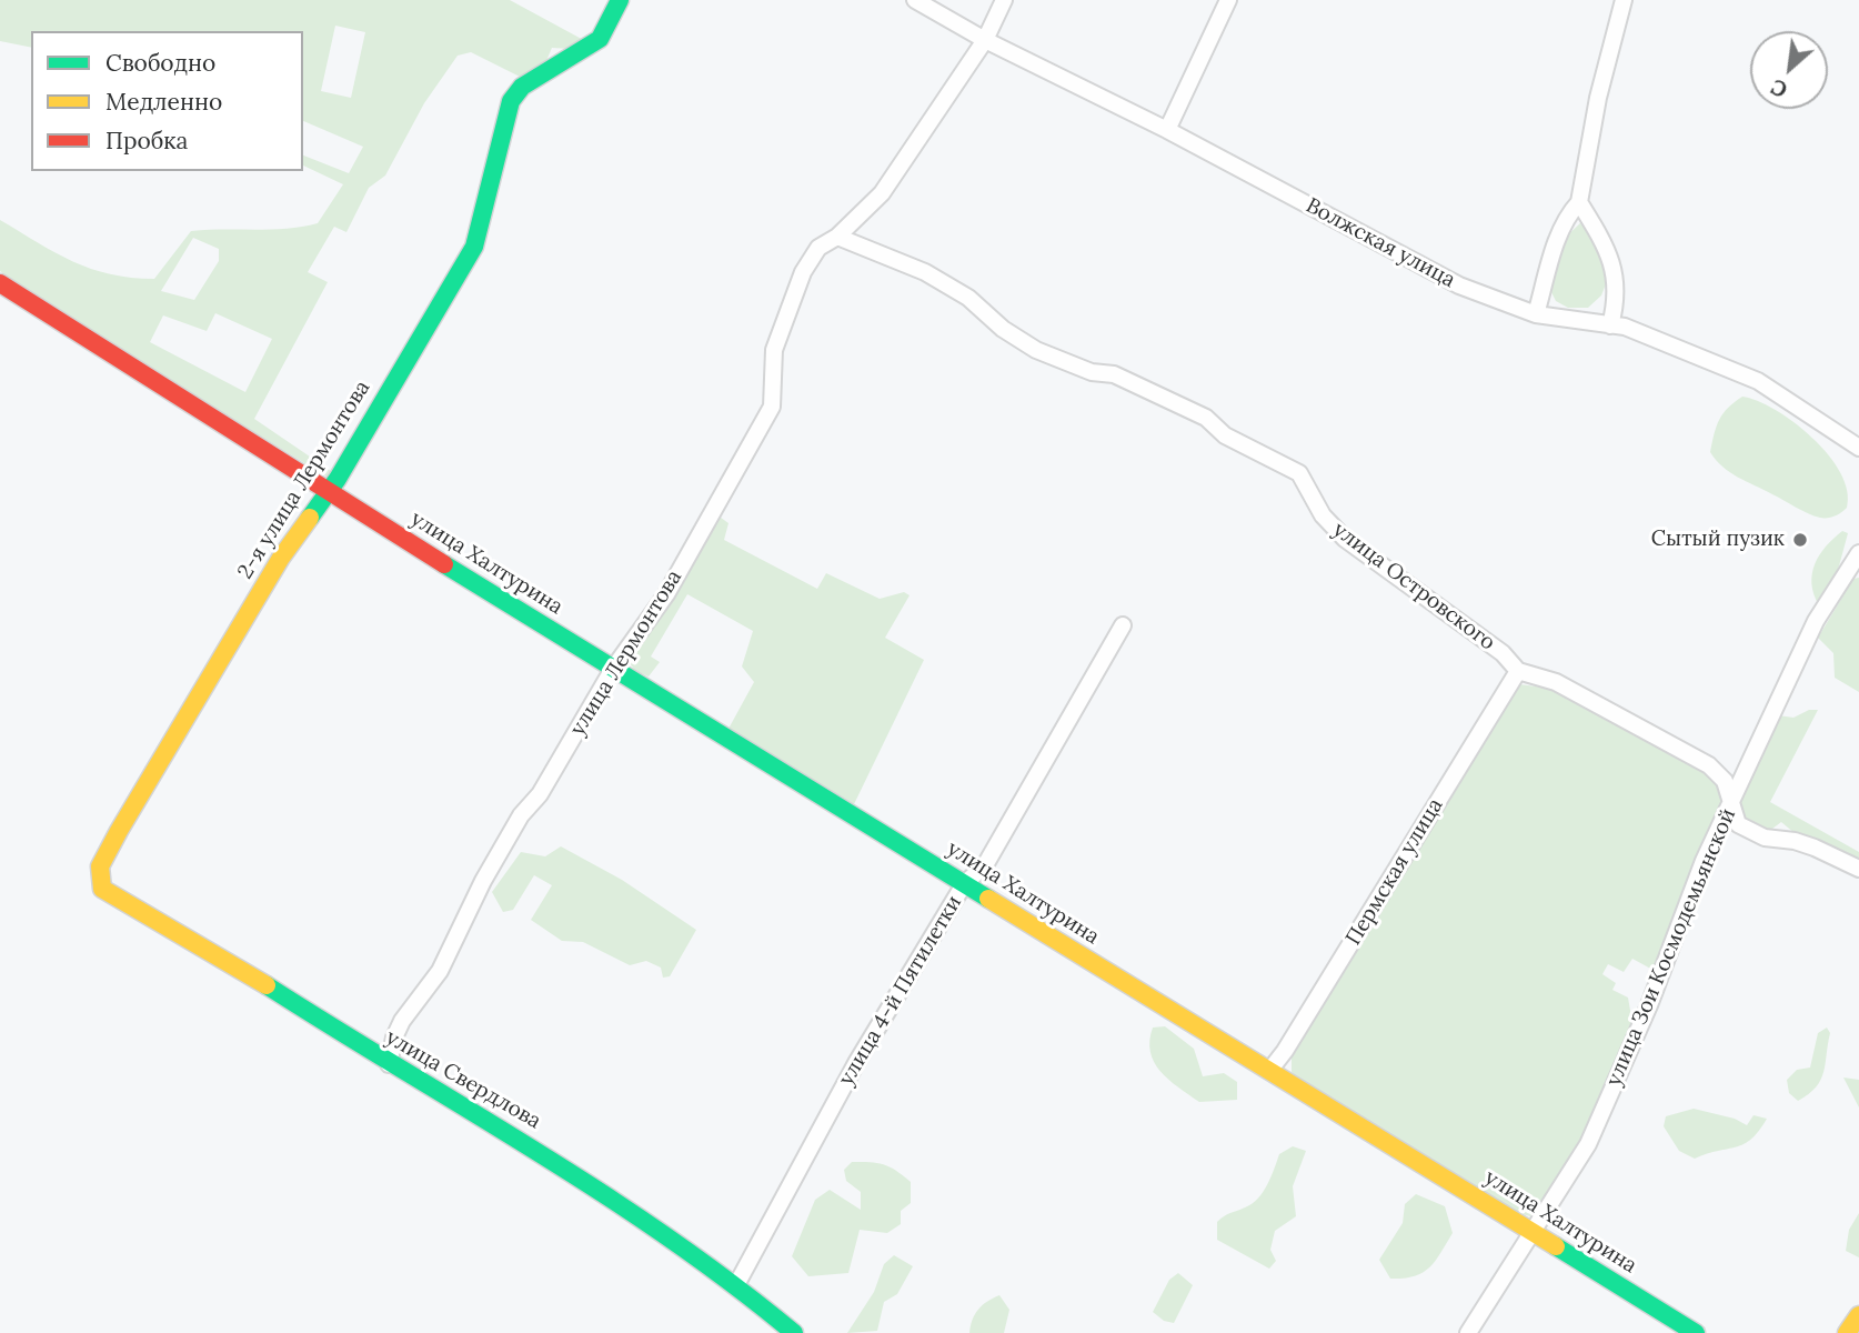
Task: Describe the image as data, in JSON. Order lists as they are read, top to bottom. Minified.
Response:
{"streets":{"main road":["2-я улица Лермонтова","улица Халтурина","улица Свердлова"],"street":["Волжская улица","улица Островского","улица Лермонтова","Пермская улица","улица Зои Космодемьянской","улица 4-й Пятилетки"]},"crossings":[["Волжская улица","улица Лермонтова"],["2-я улица Лермонтова","улица Халтурина"],["2-я улица Лермонтова","улица Свердлова"],["улица Халтурина","улица Лермонтова"],["улица Халтурина","Пермская улица"],["улица Халтурина","улица Зои Космодемьянской"],["улица Халтурина","улица 4-й Пятилетки"],["улица Островского","улица Лермонтова"],["улица Островского","Пермская улица"],["улица Островского","улица Зои Космодемьянской"],["улица Лермонтова","улица Свердлова"],["улица 4-й Пятилетки","улица Свердлова"]],"places":["Сытый пузик"],"legend":["Свободно","Медленно","Пробка"],"north":"bottom left"}
